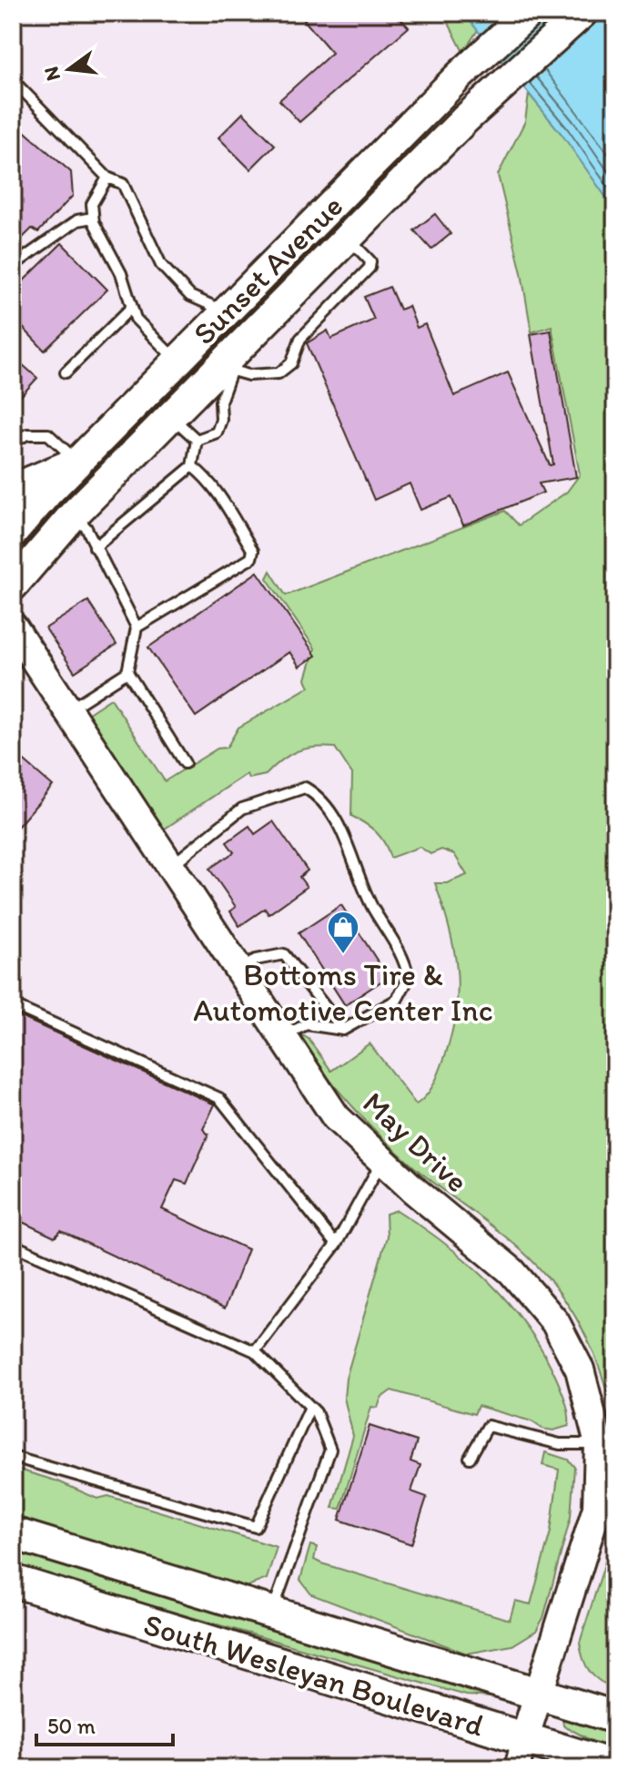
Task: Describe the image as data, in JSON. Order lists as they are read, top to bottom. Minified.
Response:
{"streets":{"highway":["South Wesleyan Boulevard"],"main road":["Sunset Avenue","May Drive"]},"crossings":[["May Drive","South Wesleyan Boulevard"]],"places":{"shop":["Bottoms Tire & Automotive Center Inc"]},"scale_bar":"50 m","north":"left"}
